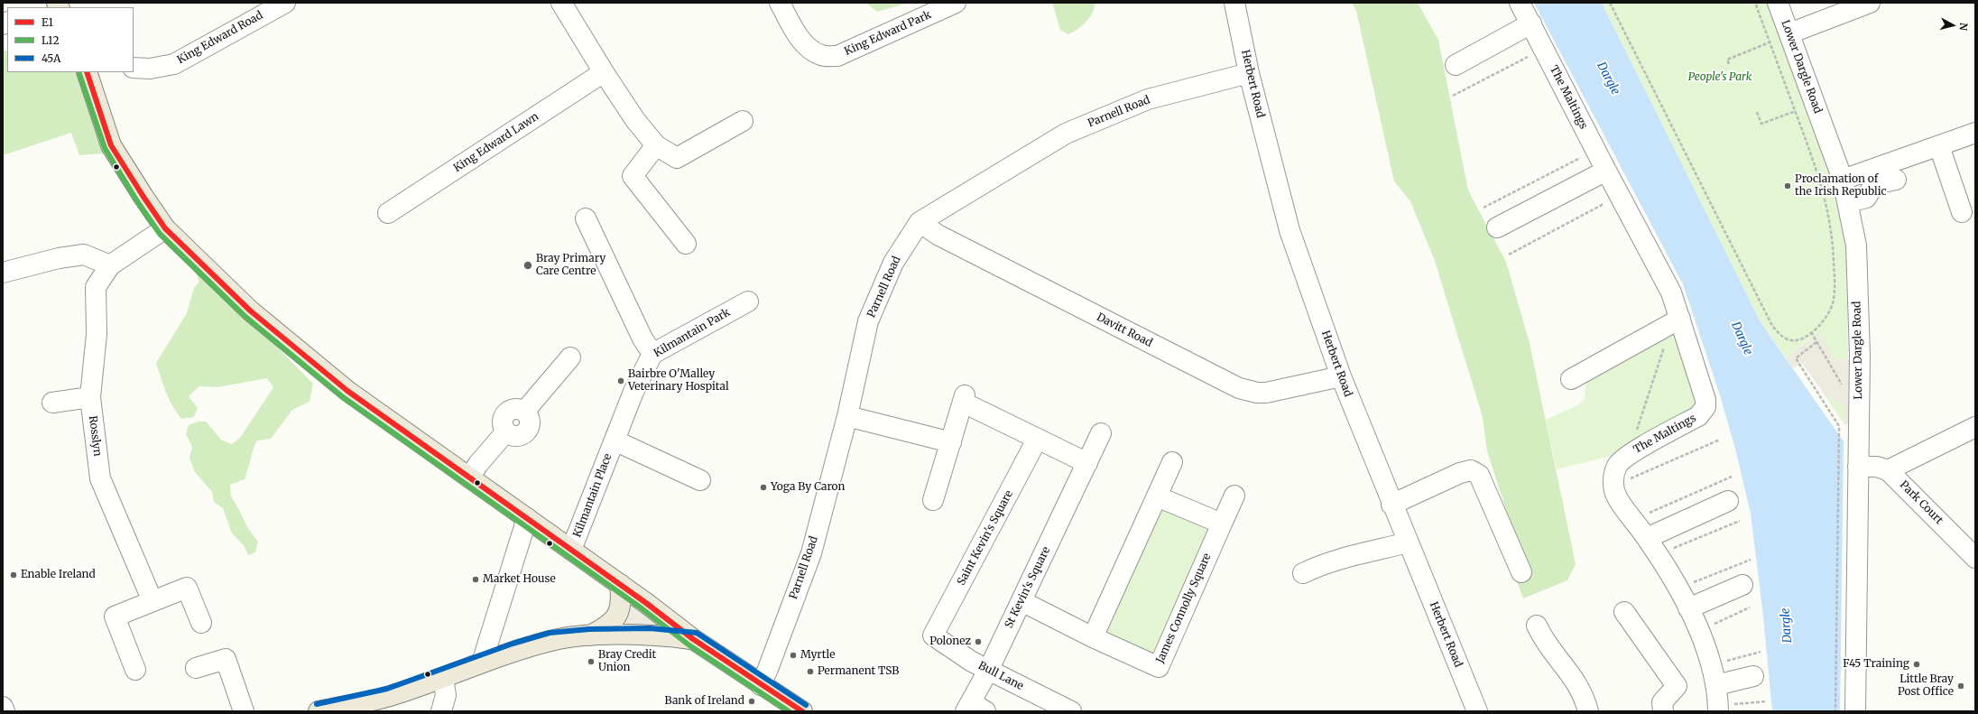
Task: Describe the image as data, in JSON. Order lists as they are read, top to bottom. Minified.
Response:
{"streets":{"street":["King Edward Park","King Edward Road","Lower Dargle Road","Herbert Road","The Maltings","Parnell Road","King Edward Lawn","Davitt Road","Kilmantain Park","Rosslyn","Kilmantain Place","Park Court","Saint Kevin's Square","St Kevin's Square","James Connolly Square","Bull Lane"]},"crossings":[["Herbert Road","Parnell Road"],["Herbert Road","Davitt Road"],["Parnell Road","Davitt Road"],["Kilmantain Park","Kilmantain Place"],["Saint Kevin's Square","Bull Lane"],["St Kevin's Square","James Connolly Square"],["St Kevin's Square","Bull Lane"]],"water":["Dargle"],"parks":["People's Park"],"places":["Proclamation of the Irish Republic","Bray Primary Care Centre","Bairbre O'Malley Veterinary Hospital","Yoga By Caron","Enable Ireland","Market House","Polonez","Myrtle","Bray Credit Union","F45 Training","Permanent TSB","Little Bray Post Office","Bank of Ireland"],"lines":["transit line E1","transit line L12","transit line 45A"],"legend":["E1","L12","45A"],"north":"right"}
